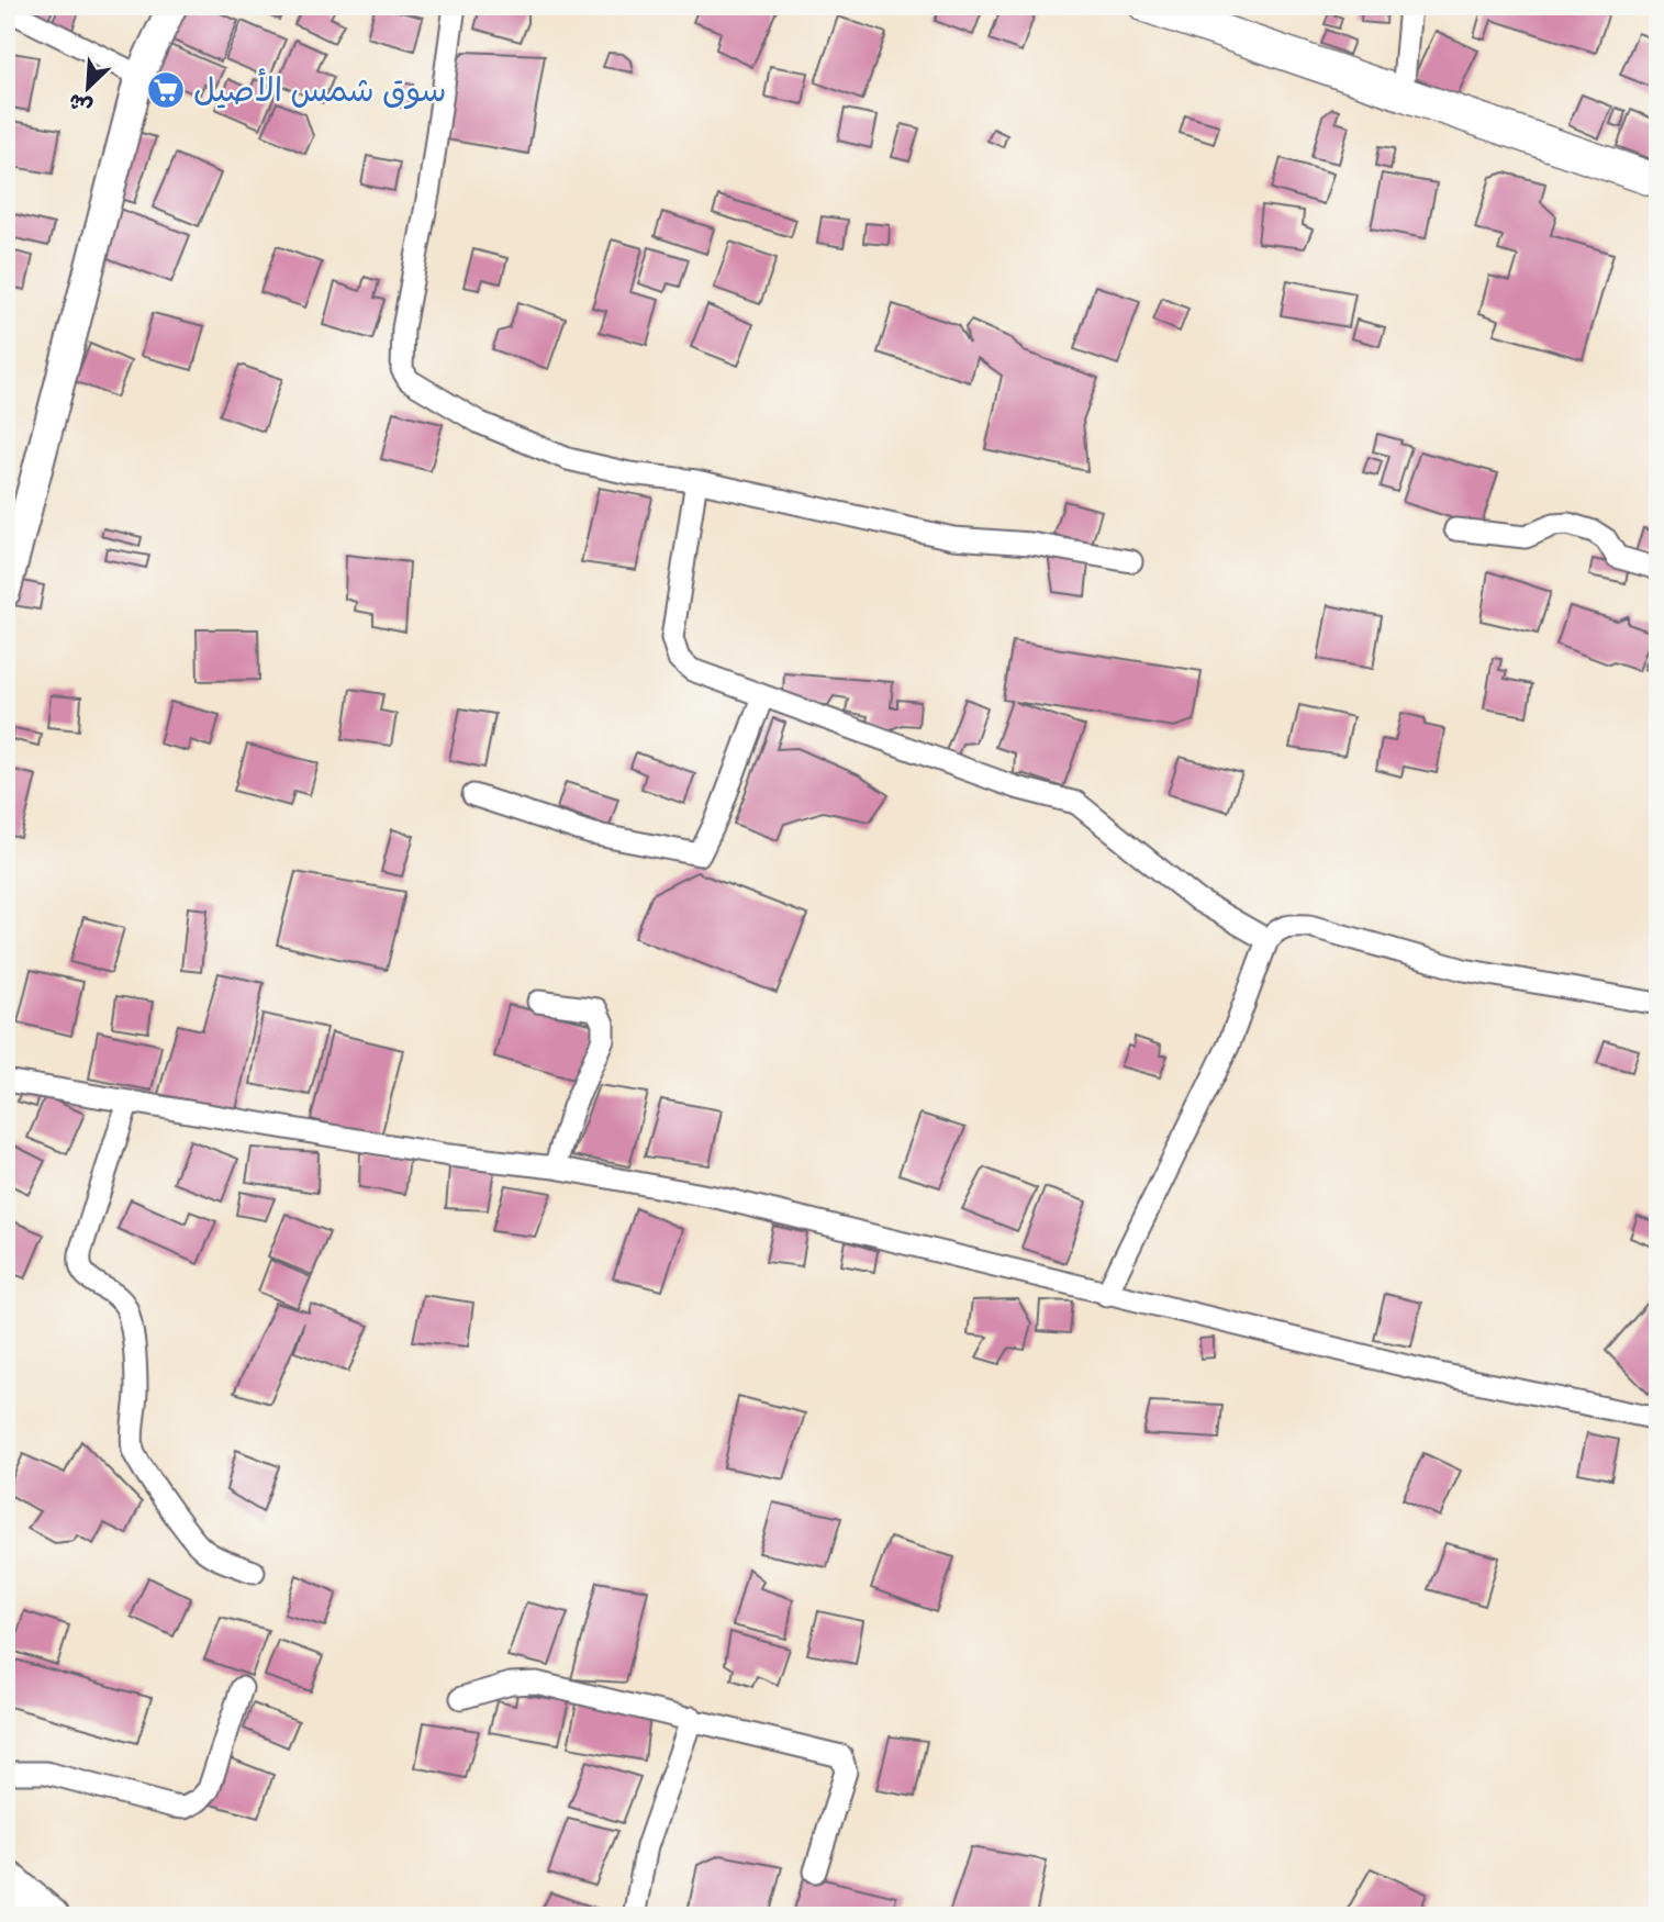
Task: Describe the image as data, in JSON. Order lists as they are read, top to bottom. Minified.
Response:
{"places":{"supermarket":["سوق شمس الأصيل"]},"north":"bottom left"}
